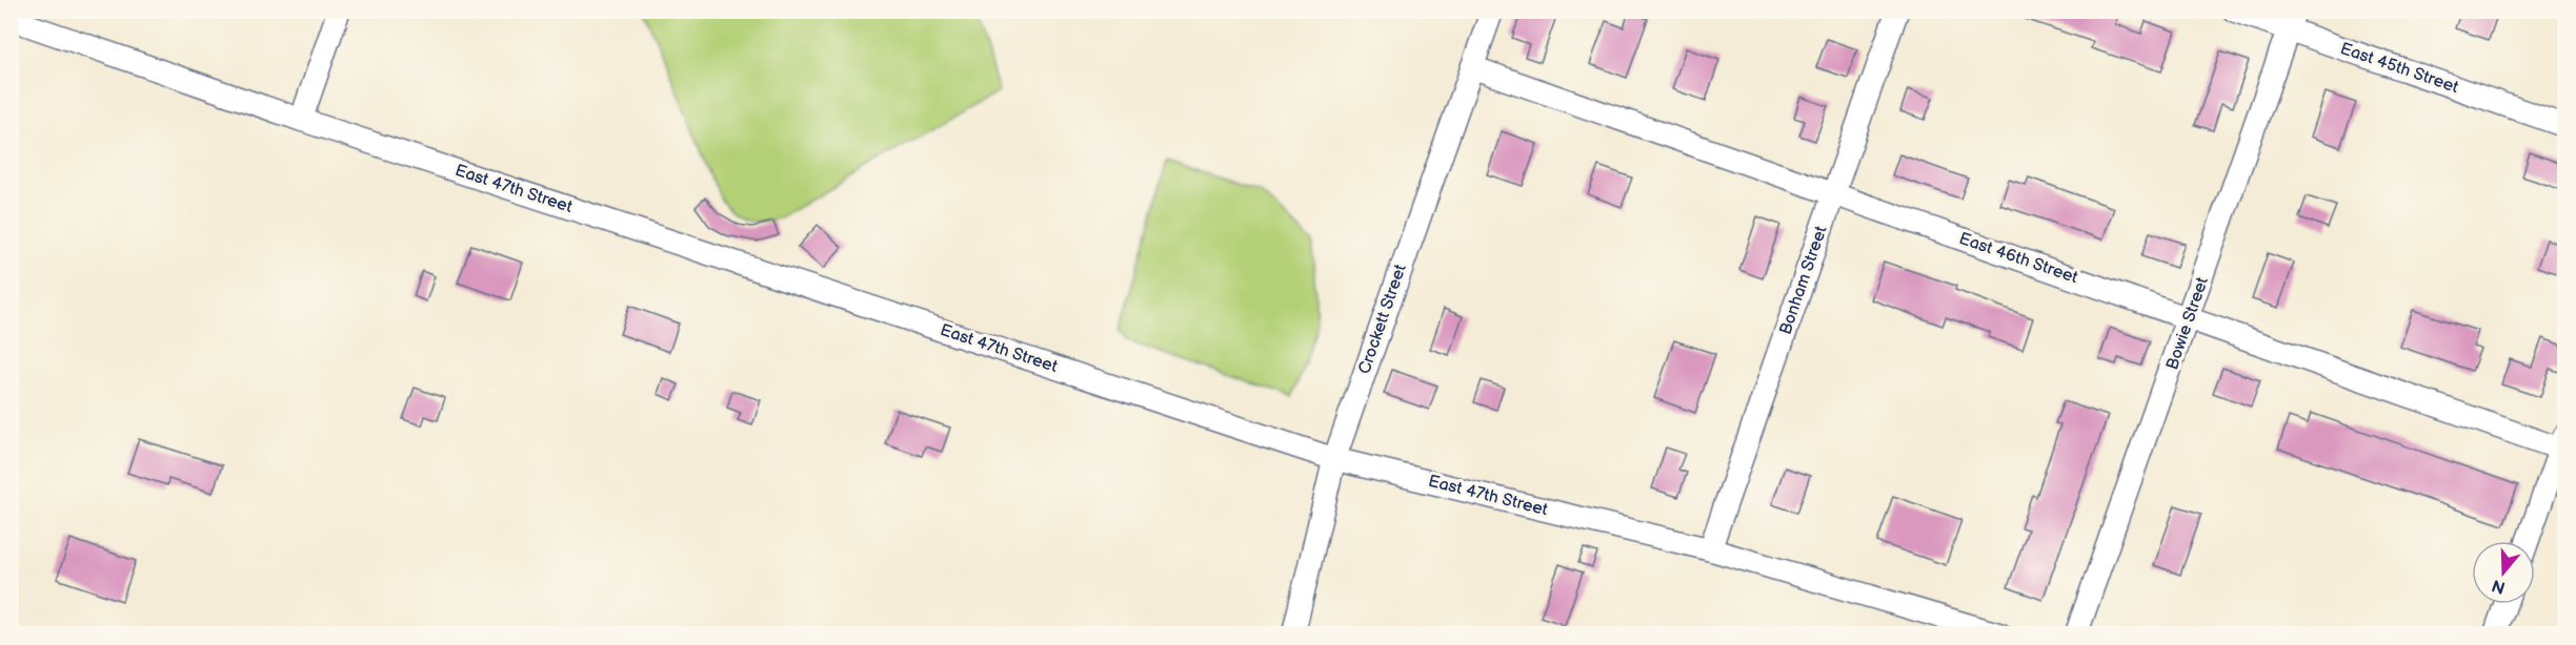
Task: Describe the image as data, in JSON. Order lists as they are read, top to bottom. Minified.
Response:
{"streets":{"street":["East 45th Street","East 47th Street","East 46th Street","Bonham Street","Crockett Street","Bowie Street"]},"crossings":[["East 45th Street","Bowie Street"],["East 47th Street","Bonham Street"],["East 47th Street","Crockett Street"],["East 46th Street","Bonham Street"],["East 46th Street","Crockett Street"],["East 46th Street","Bowie Street"]],"north":"bottom"}
